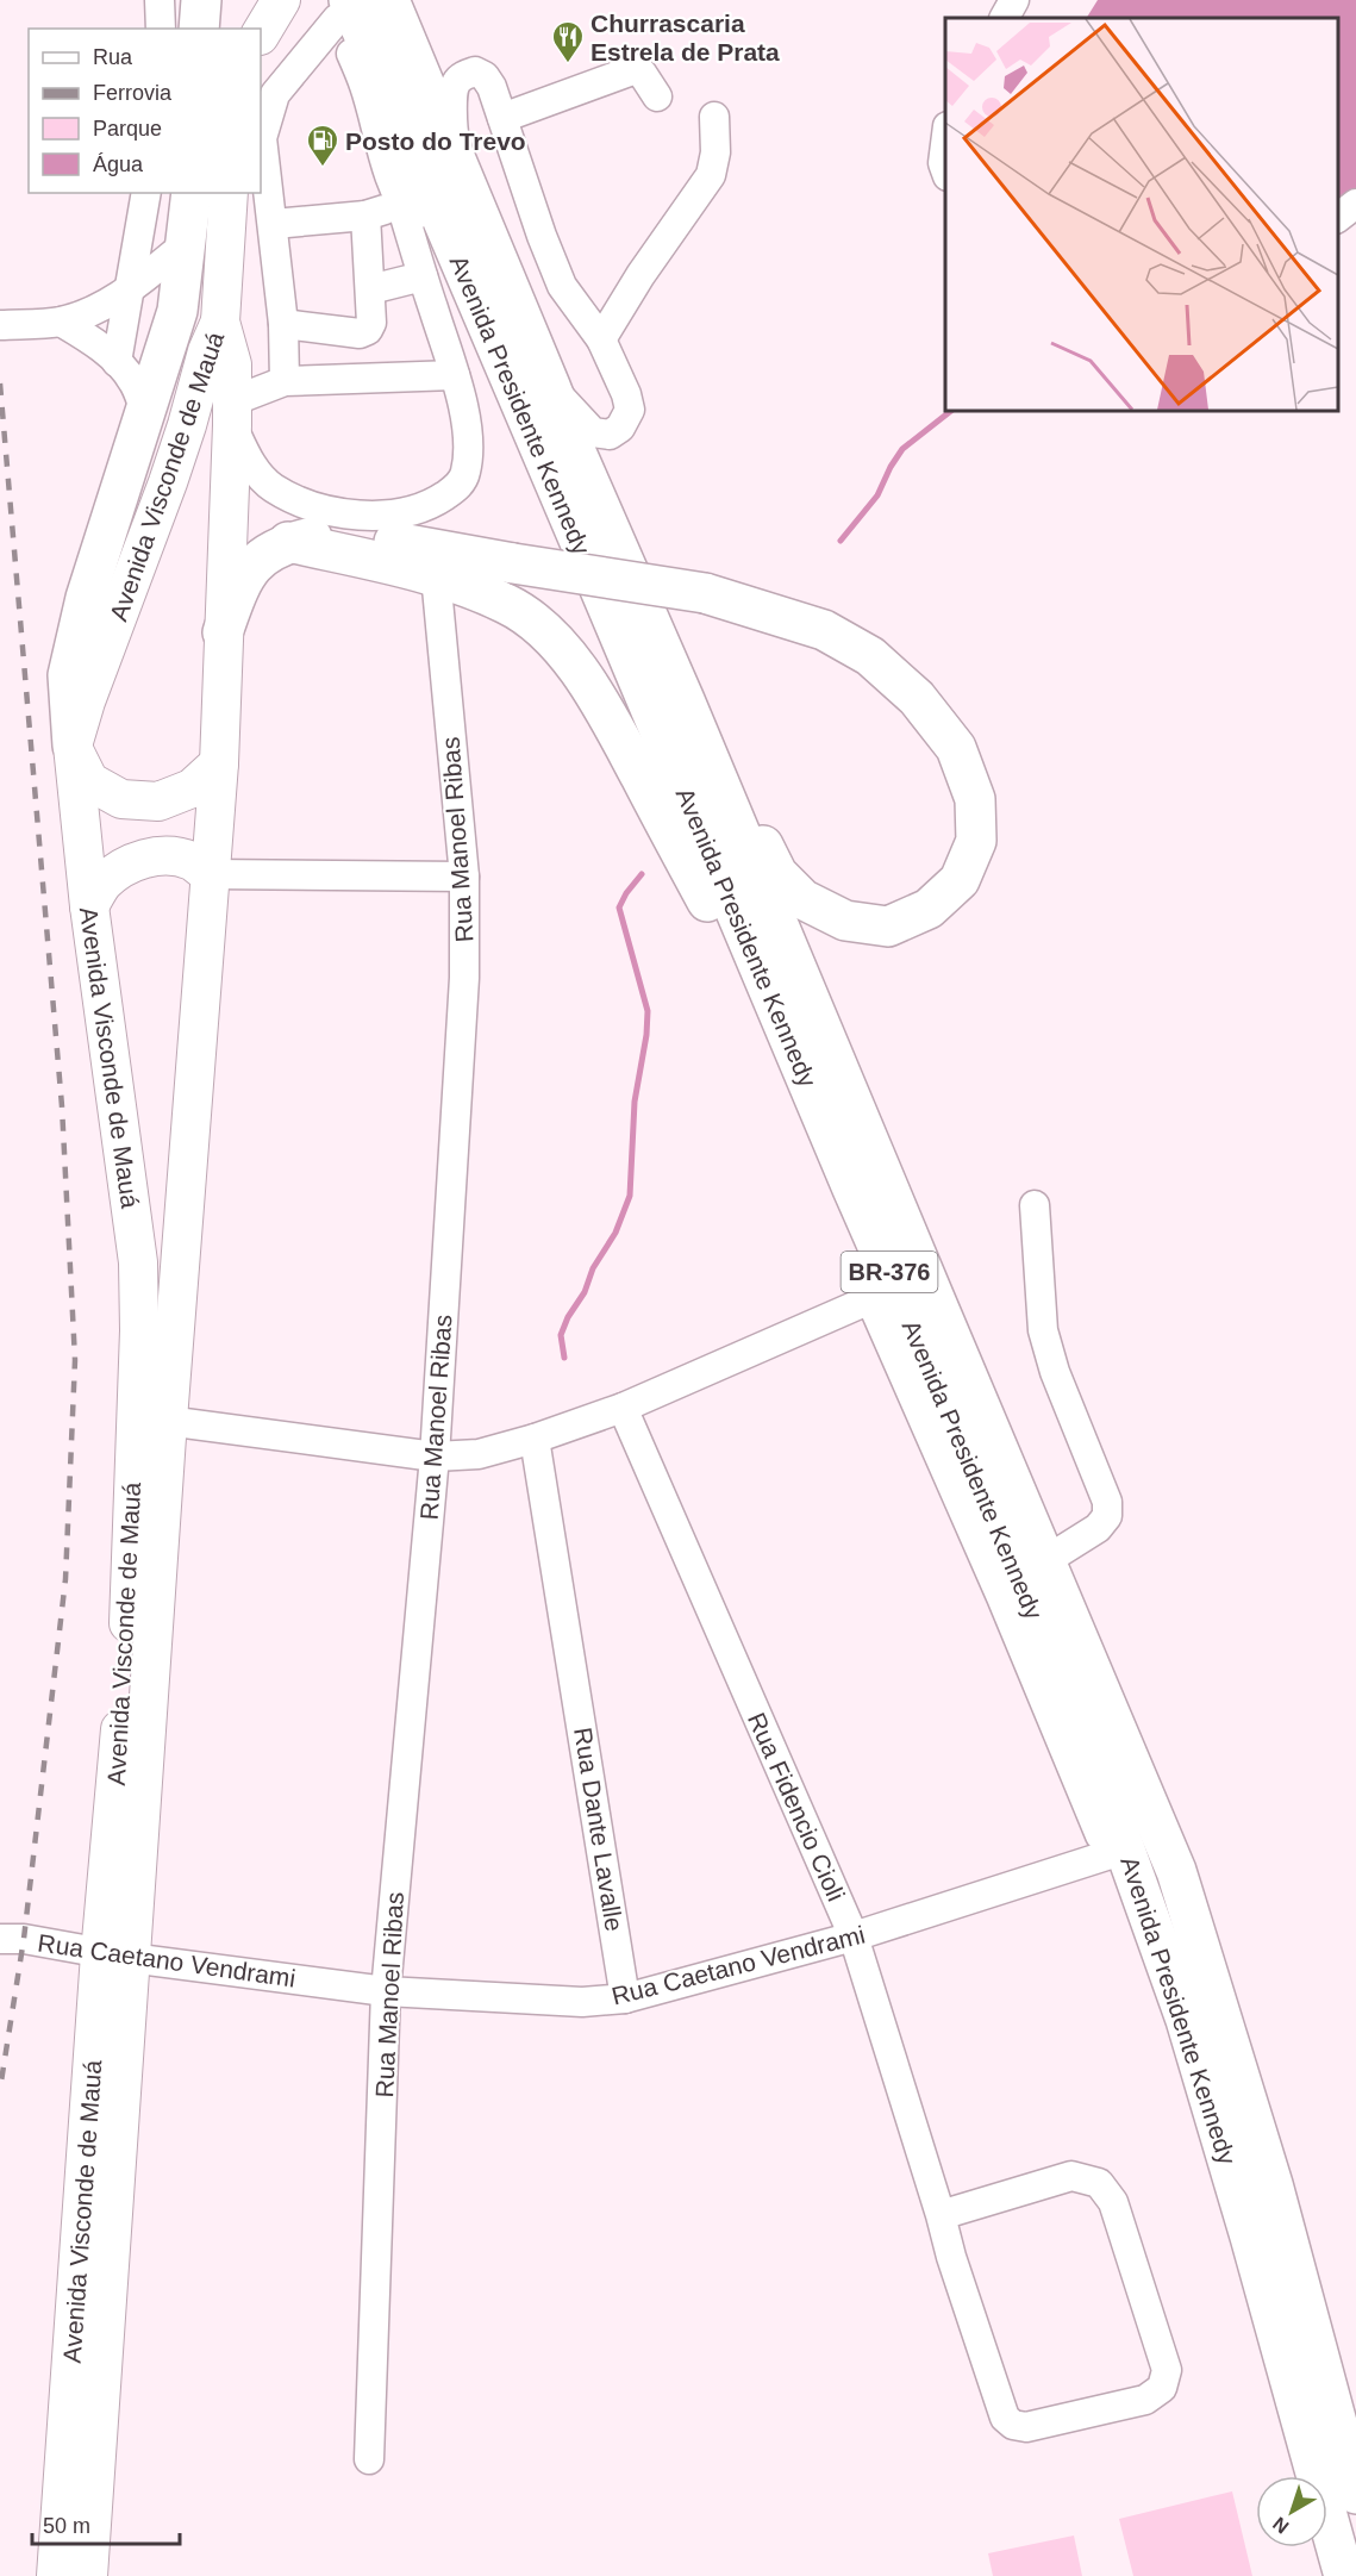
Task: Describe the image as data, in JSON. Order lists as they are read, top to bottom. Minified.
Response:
{"streets":{"highway":["Avenida Presidente Kennedy","BR-376"],"main road":["Avenida Visconde de Mauá"],"street":["Rua Manoel Ribas","Rua Fidencio Cioli","Rua Dante Lavalle","Rua Caetano Vendrami"]},"crossings":[["Avenida Presidente Kennedy","Rua Caetano Vendrami"],["Avenida Visconde de Mauá","Rua Caetano Vendrami"],["Rua Manoel Ribas","Rua Caetano Vendrami"],["Rua Fidencio Cioli","Rua Caetano Vendrami"],["Rua Dante Lavalle","Rua Caetano Vendrami"]],"places":{"restaurant":["Churrascaria Estrela de Prata"],"fuel station":["Posto do Trevo"]},"legend":["Rua","Ferrovia","Parque","Água"],"scale_bar":"50 m","north":"bottom left"}
